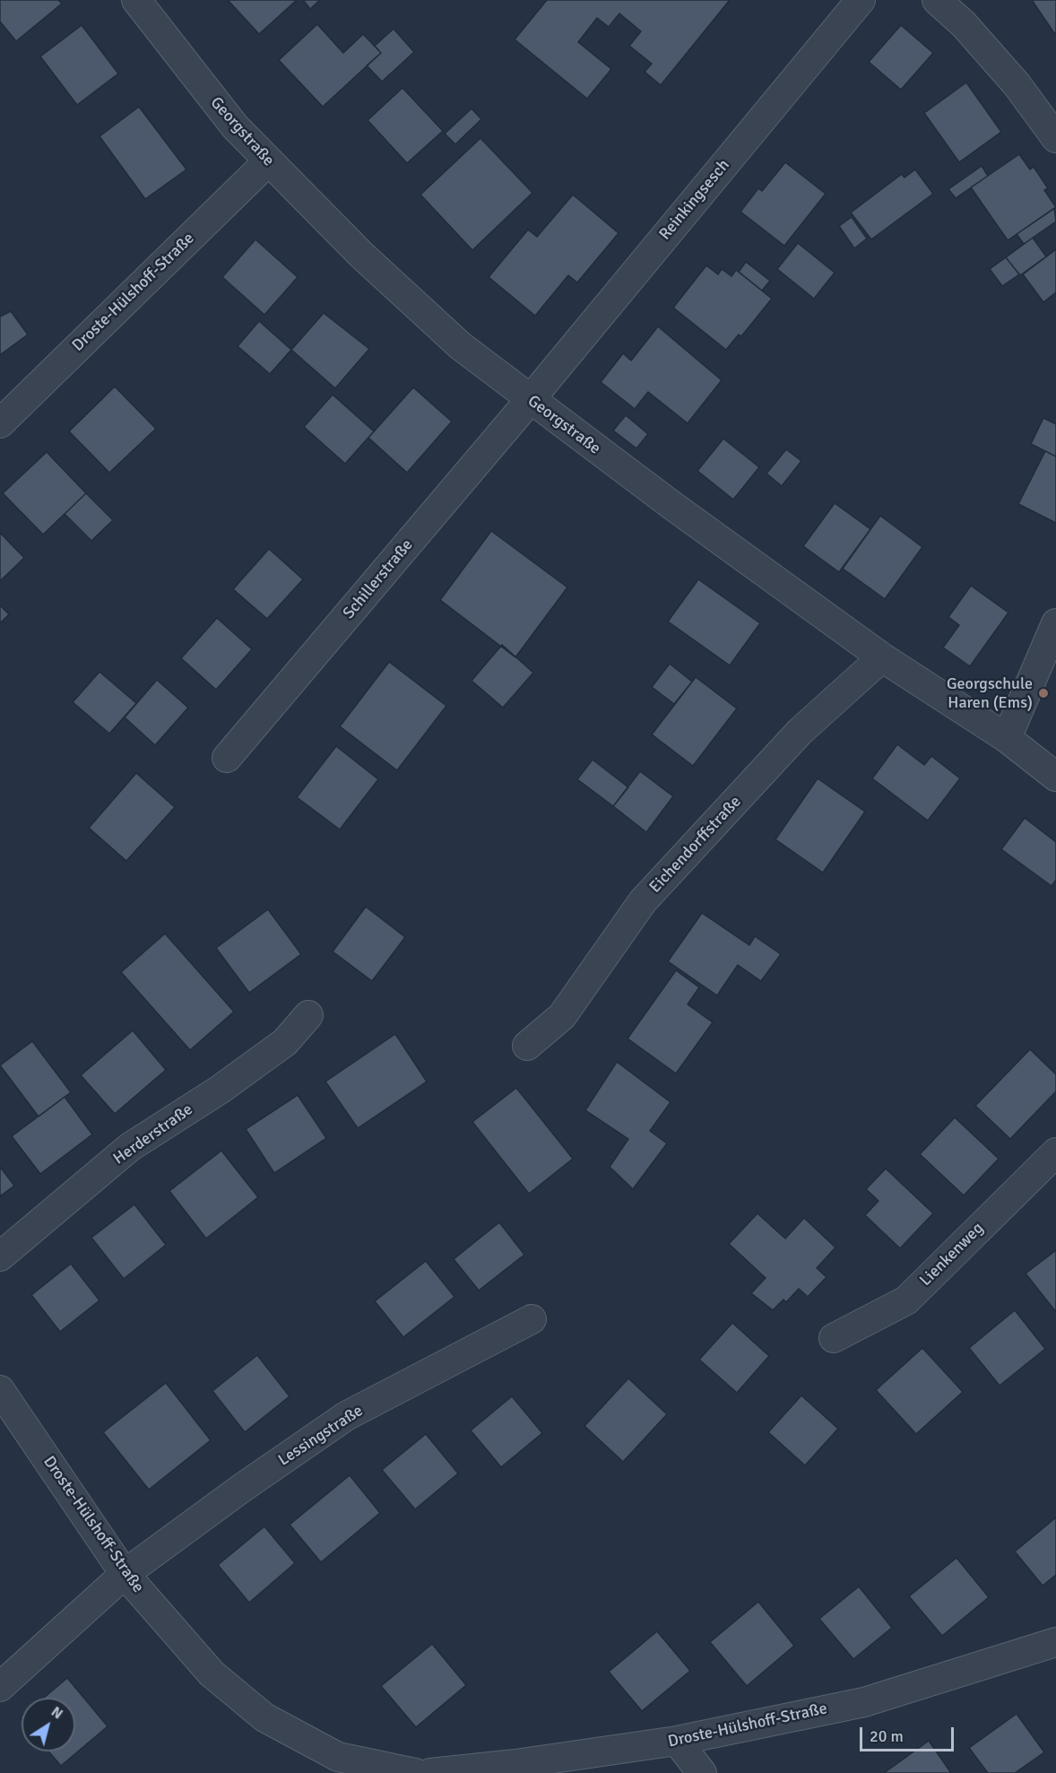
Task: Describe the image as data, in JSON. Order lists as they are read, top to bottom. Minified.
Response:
{"streets":{"street":["Georgstraße","Reinkingsesch","Droste-Hülshoff-Straße","Schillerstraße","Eichendorffstraße","Herderstraße","Lienkenweg","Lessingstraße"]},"crossings":[["Georgstraße","Reinkingsesch"],["Georgstraße","Droste-Hülshoff-Straße"],["Georgstraße","Schillerstraße"],["Georgstraße","Eichendorffstraße"],["Reinkingsesch","Schillerstraße"],["Droste-Hülshoff-Straße","Lessingstraße"]],"places":["Georgschule Haren (Ems)"],"scale_bar":"20 m","north":"top right"}
